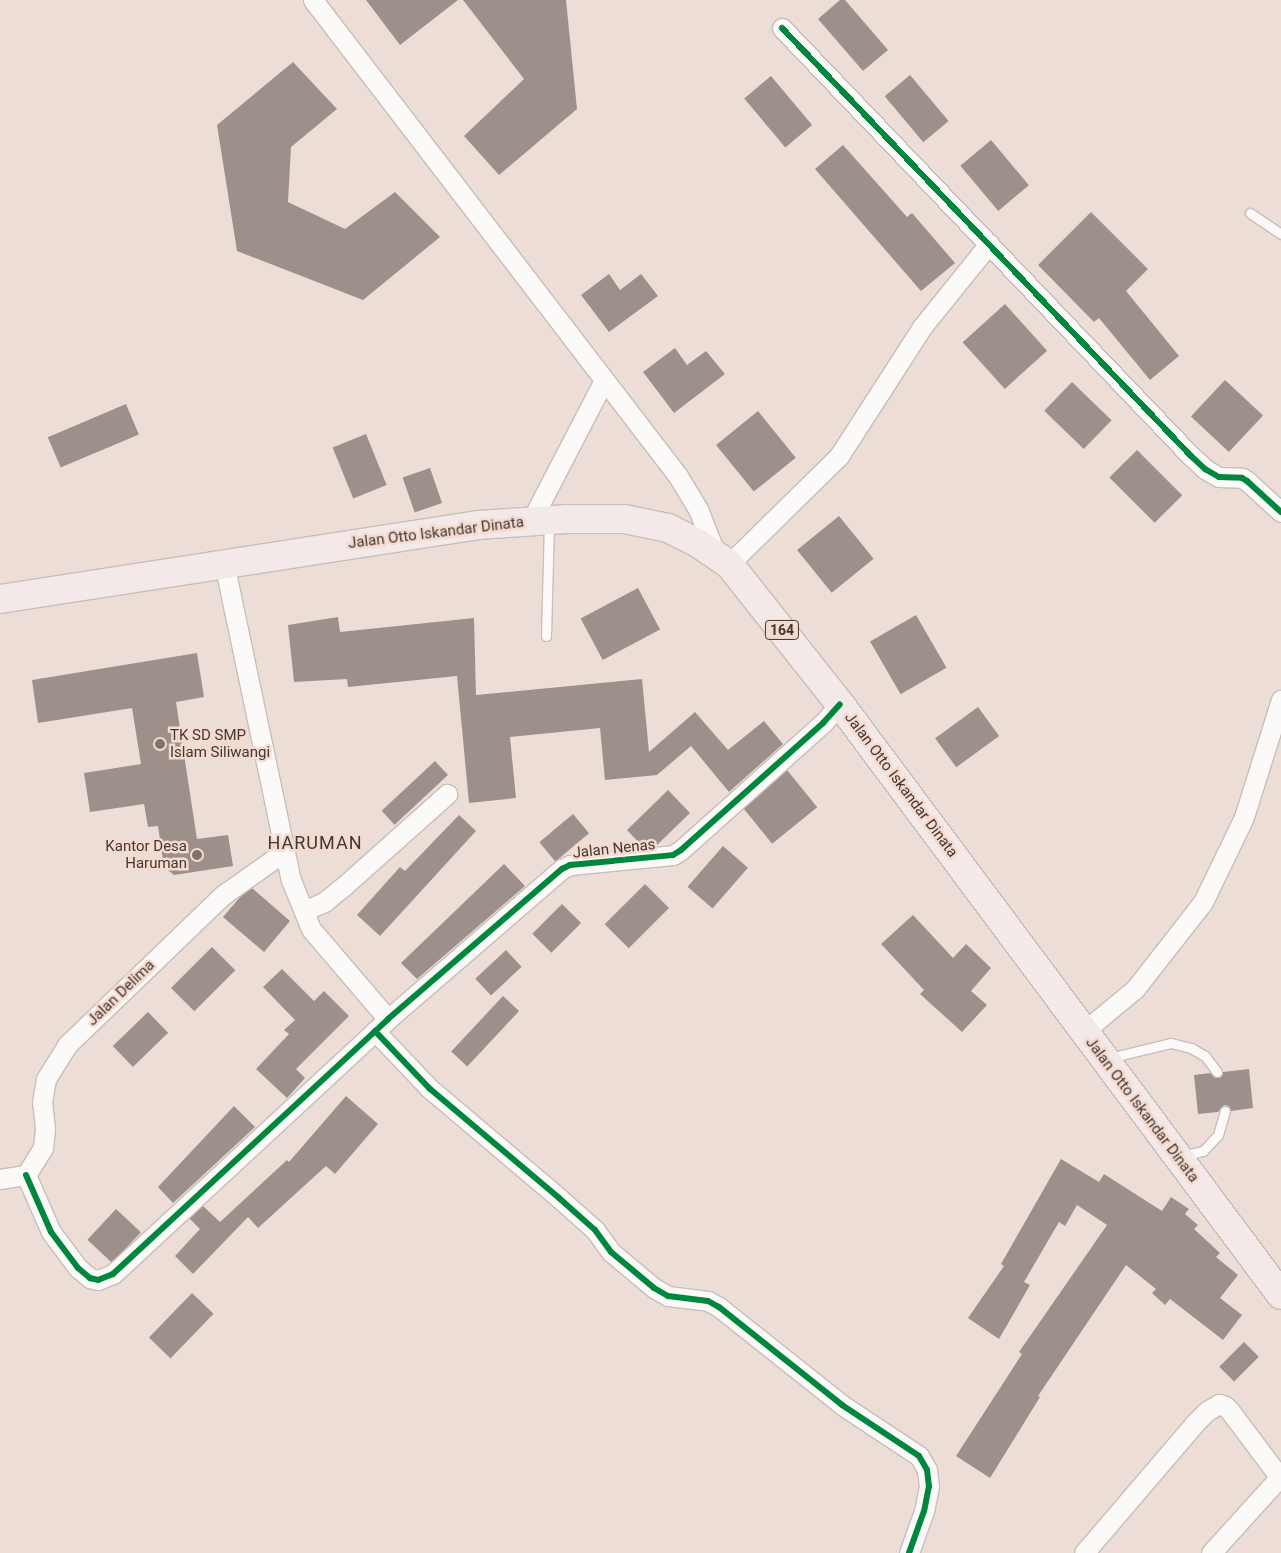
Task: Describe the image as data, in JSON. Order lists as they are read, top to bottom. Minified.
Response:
{"streets":{"main road":["Jalan Otto Iskandar Dinata","164"],"street":["Jalan Nenas","Jalan Delima"]},"crossings":[["Jalan Otto Iskandar Dinata","Jalan Nenas"],["Jalan Nenas","Jalan Delima"]],"districts":["HARUMAN"],"places":["TK SD SMP Islam Siliwangi","Kantor Desa Haruman"]}
